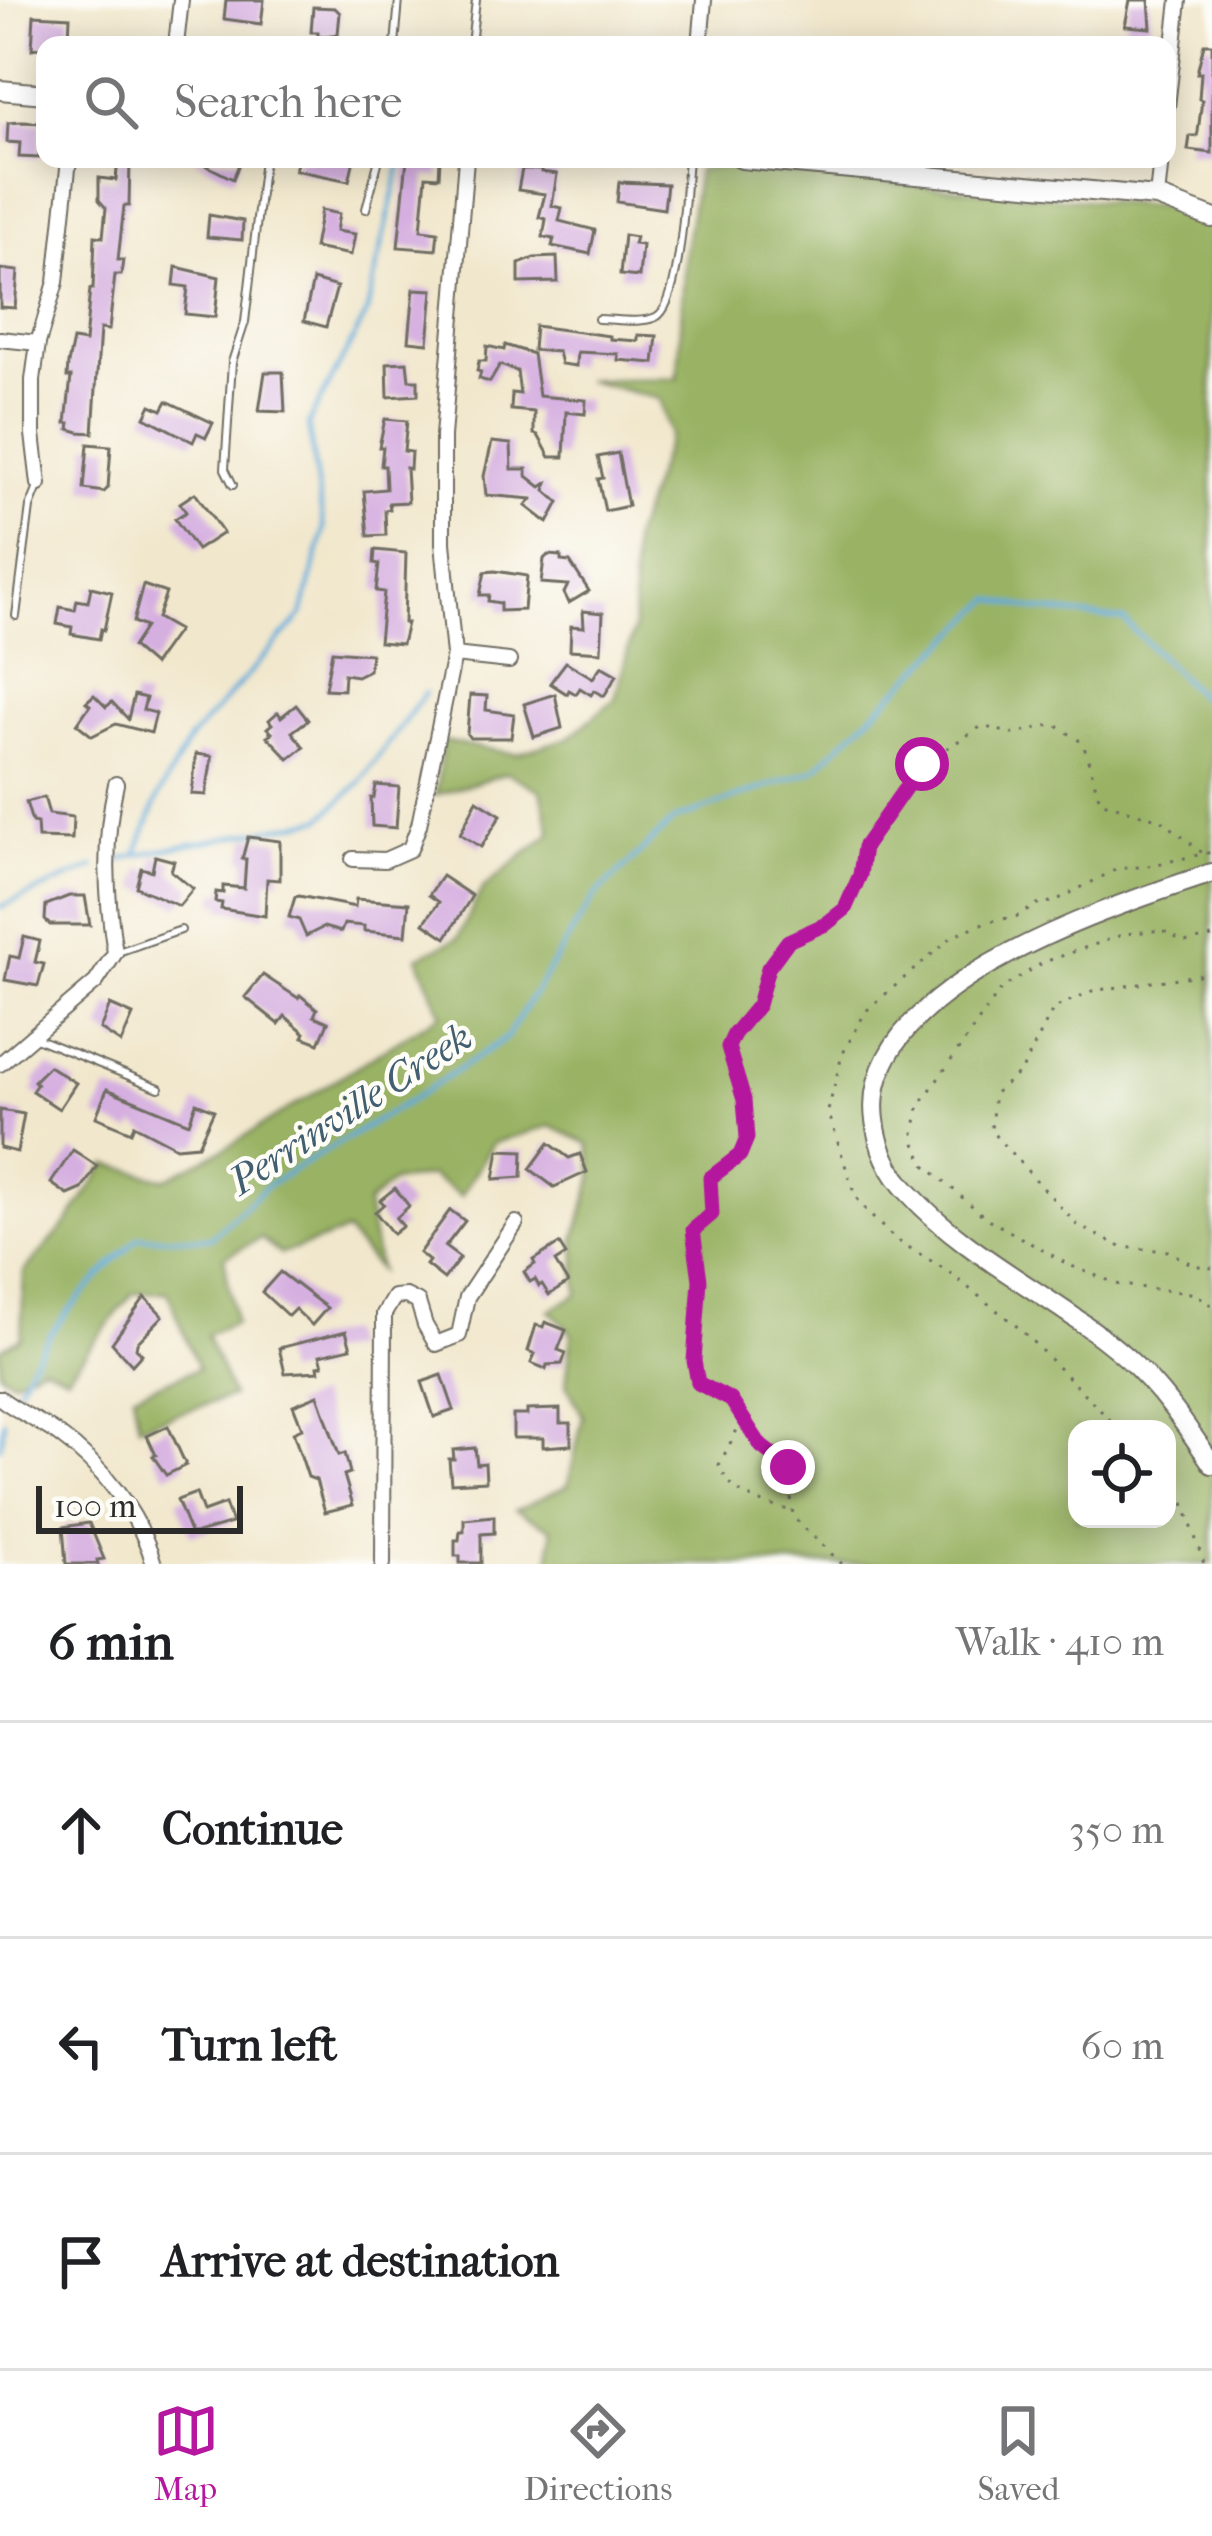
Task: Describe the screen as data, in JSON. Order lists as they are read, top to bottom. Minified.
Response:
{"water":["Perrinville Creek"],"scale_bar":"100 m","page":{"search":"Search here","scale":"100 m","heading":["6 min","Walk · 410 m"],"list":[["Continue","350 m"],["Turn left","60 m"],"Arrive at destination"],"nav":["Map","Directions","Saved"]}}
